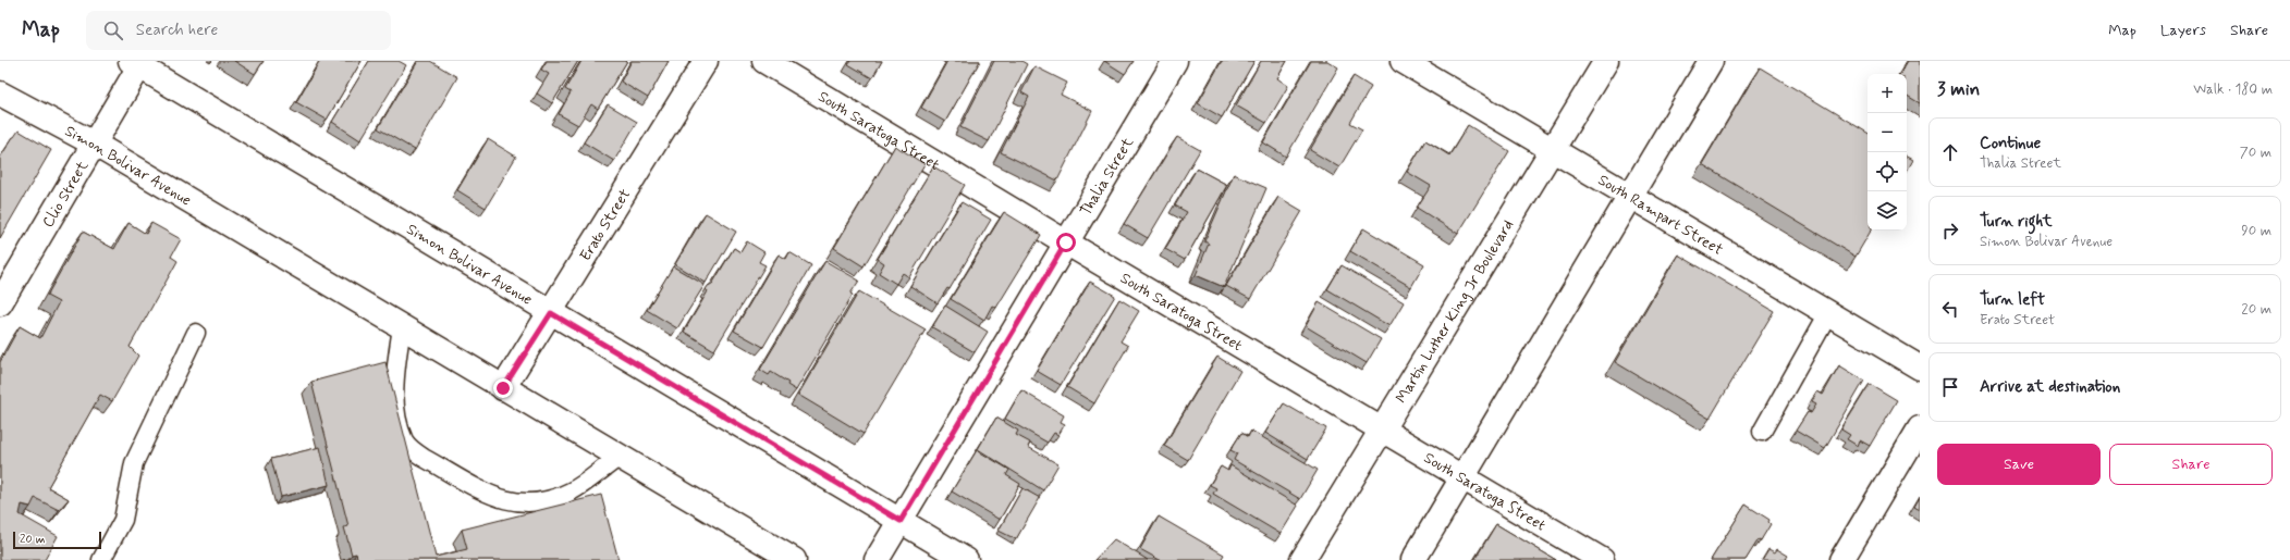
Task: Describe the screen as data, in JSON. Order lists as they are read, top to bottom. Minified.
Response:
{"streets":{"street":["South Saratoga Street","Simon Bolivar Avenue","Thalia Street","Clio Street","South Rampart Street","Erato Street","Martin Luther King Jr Boulevard"]},"crossings":[["South Saratoga Street","Thalia Street"],["South Saratoga Street","Martin Luther King Jr Boulevard"],["Simon Bolivar Avenue","Thalia Street"],["Simon Bolivar Avenue","Clio Street"],["Simon Bolivar Avenue","Erato Street"],["South Rampart Street","Martin Luther King Jr Boulevard"]],"scale_bar":"20 m","page":{"header":"Map","search":"Search here","nav":["Map","Layers","Share"],"heading":["3 min","Walk · 180 m"],"map_buttons":["+","−"],"list":[["Continue","Thalia Street","70 m"],["Turn right","Simon Bolivar Avenue","90 m"],["Turn left","Erato Street","20 m"],"Arrive at destination"],"buttons":["Save","Share"],"scale":"20 m"}}
